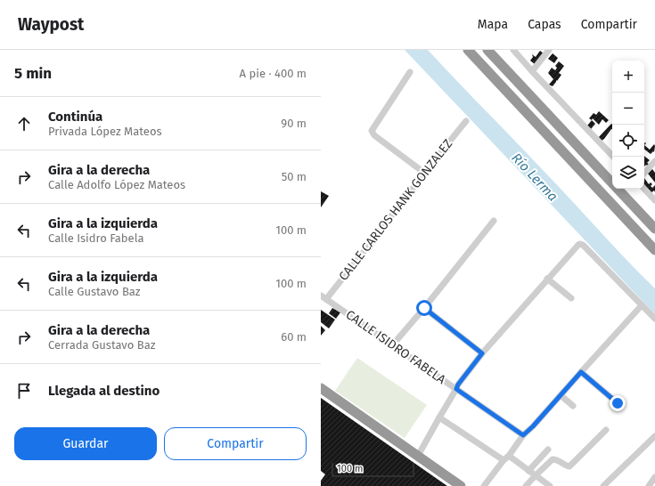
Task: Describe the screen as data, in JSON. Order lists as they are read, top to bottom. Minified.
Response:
{"streets":{"street":["CALLE CARLOS HANK GONZALEZ","CALLE ISIDRO FABELA"]},"crossings":[["CALLE CARLOS HANK GONZALEZ","CALLE ISIDRO FABELA"]],"water":["Río Lerma"],"scale_bar":"100 m","page":{"header":"Waypost","nav":["Mapa","Capas","Compartir"],"heading":["5 min","A pie · 400 m"],"map_buttons":["+","−"],"list":[["Continúa","Privada López Mateos","90 m"],["Gira a la derecha","Calle Adolfo López Mateos","50 m"],["Gira a la izquierda","Calle Isidro Fabela","100 m"],["Gira a la izquierda","Calle Gustavo Baz","100 m"],["Gira a la derecha","Cerrada Gustavo Baz","60 m"],"Llegada al destino"],"buttons":["Guardar","Compartir"],"scale":"100 m"}}
